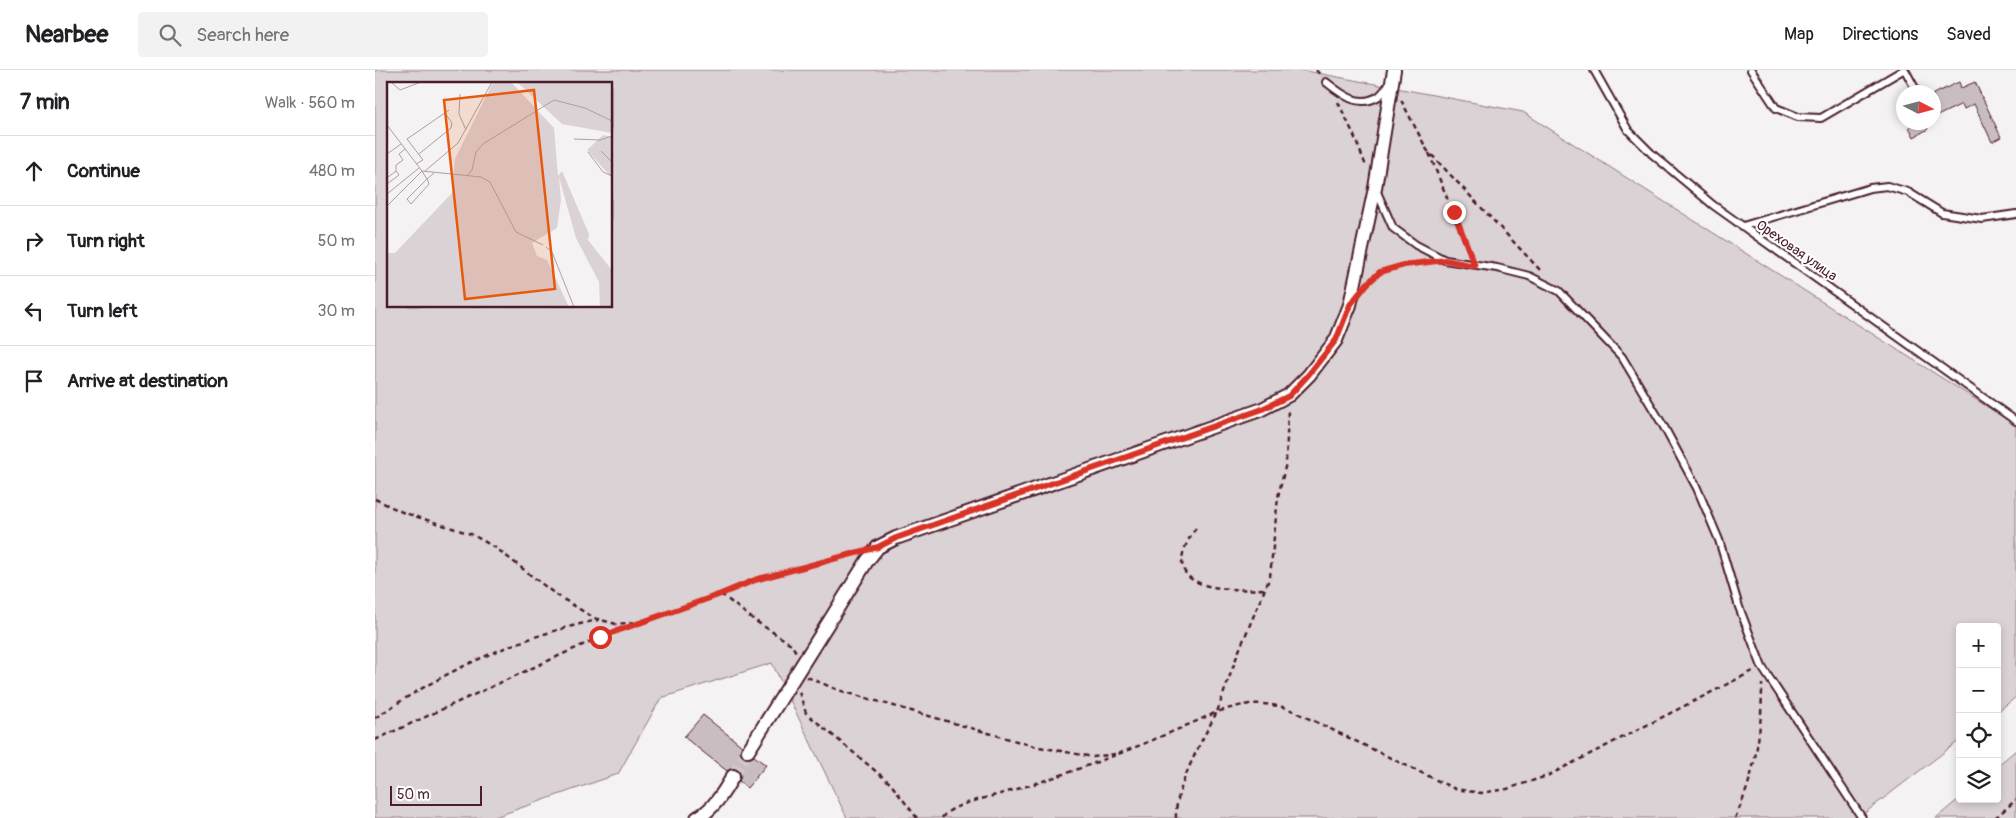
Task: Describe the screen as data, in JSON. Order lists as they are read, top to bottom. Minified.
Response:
{"streets":{"lane":["Ореховая улица"]},"scale_bar":"50 m","north":"right","page":{"header":"Nearbee","search":"Search here","nav":["Map","Directions","Saved"],"heading":["7 min","Walk · 560 m"],"list":[["Continue","480 m"],["Turn right","50 m"],["Turn left","30 m"],"Arrive at destination"],"map_buttons":["+","−"],"scale":"50 m"}}
